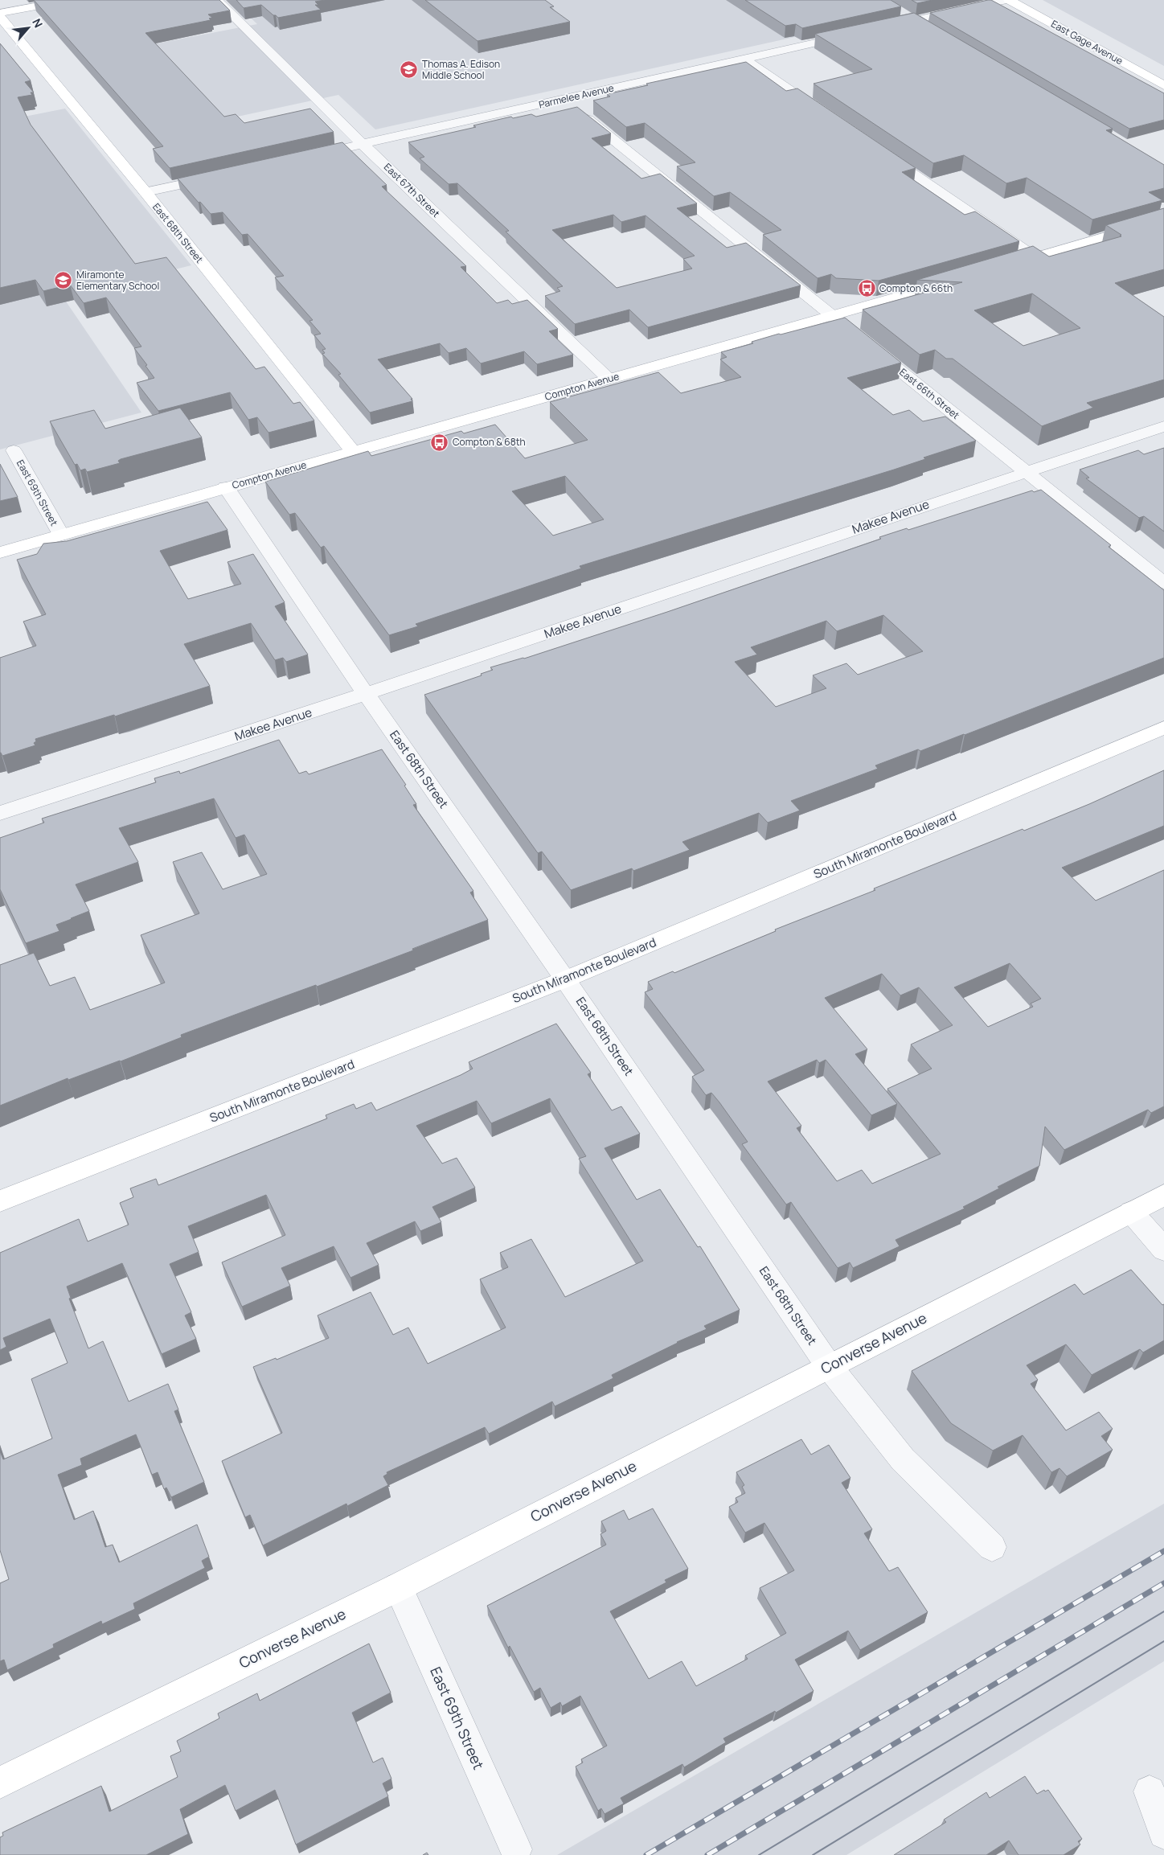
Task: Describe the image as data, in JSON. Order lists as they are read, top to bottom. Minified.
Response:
{"streets":{"street":["East Gage Avenue","Parmelee Avenue","East 67th Street","East 68th Street","Compton Avenue","East 66th Street","East 69th Street","Makee Avenue","South Miramonte Boulevard","Converse Avenue"]},"crossings":[["Parmelee Avenue","East 67th Street"],["Parmelee Avenue","East 66th Street"],["East 67th Street","Compton Avenue"],["East 68th Street","Compton Avenue"],["East 68th Street","Makee Avenue"],["East 68th Street","South Miramonte Boulevard"],["East 68th Street","Converse Avenue"],["Compton Avenue","East 66th Street"],["Compton Avenue","East 69th Street"],["East 66th Street","Makee Avenue"],["East 69th Street","Converse Avenue"]],"places":{"school or university":["Thomas A. Edison Middle School","Miramonte Elementary School"],"bus stop":["Compton & 66th","Compton & 68th"]},"north":"top right"}
